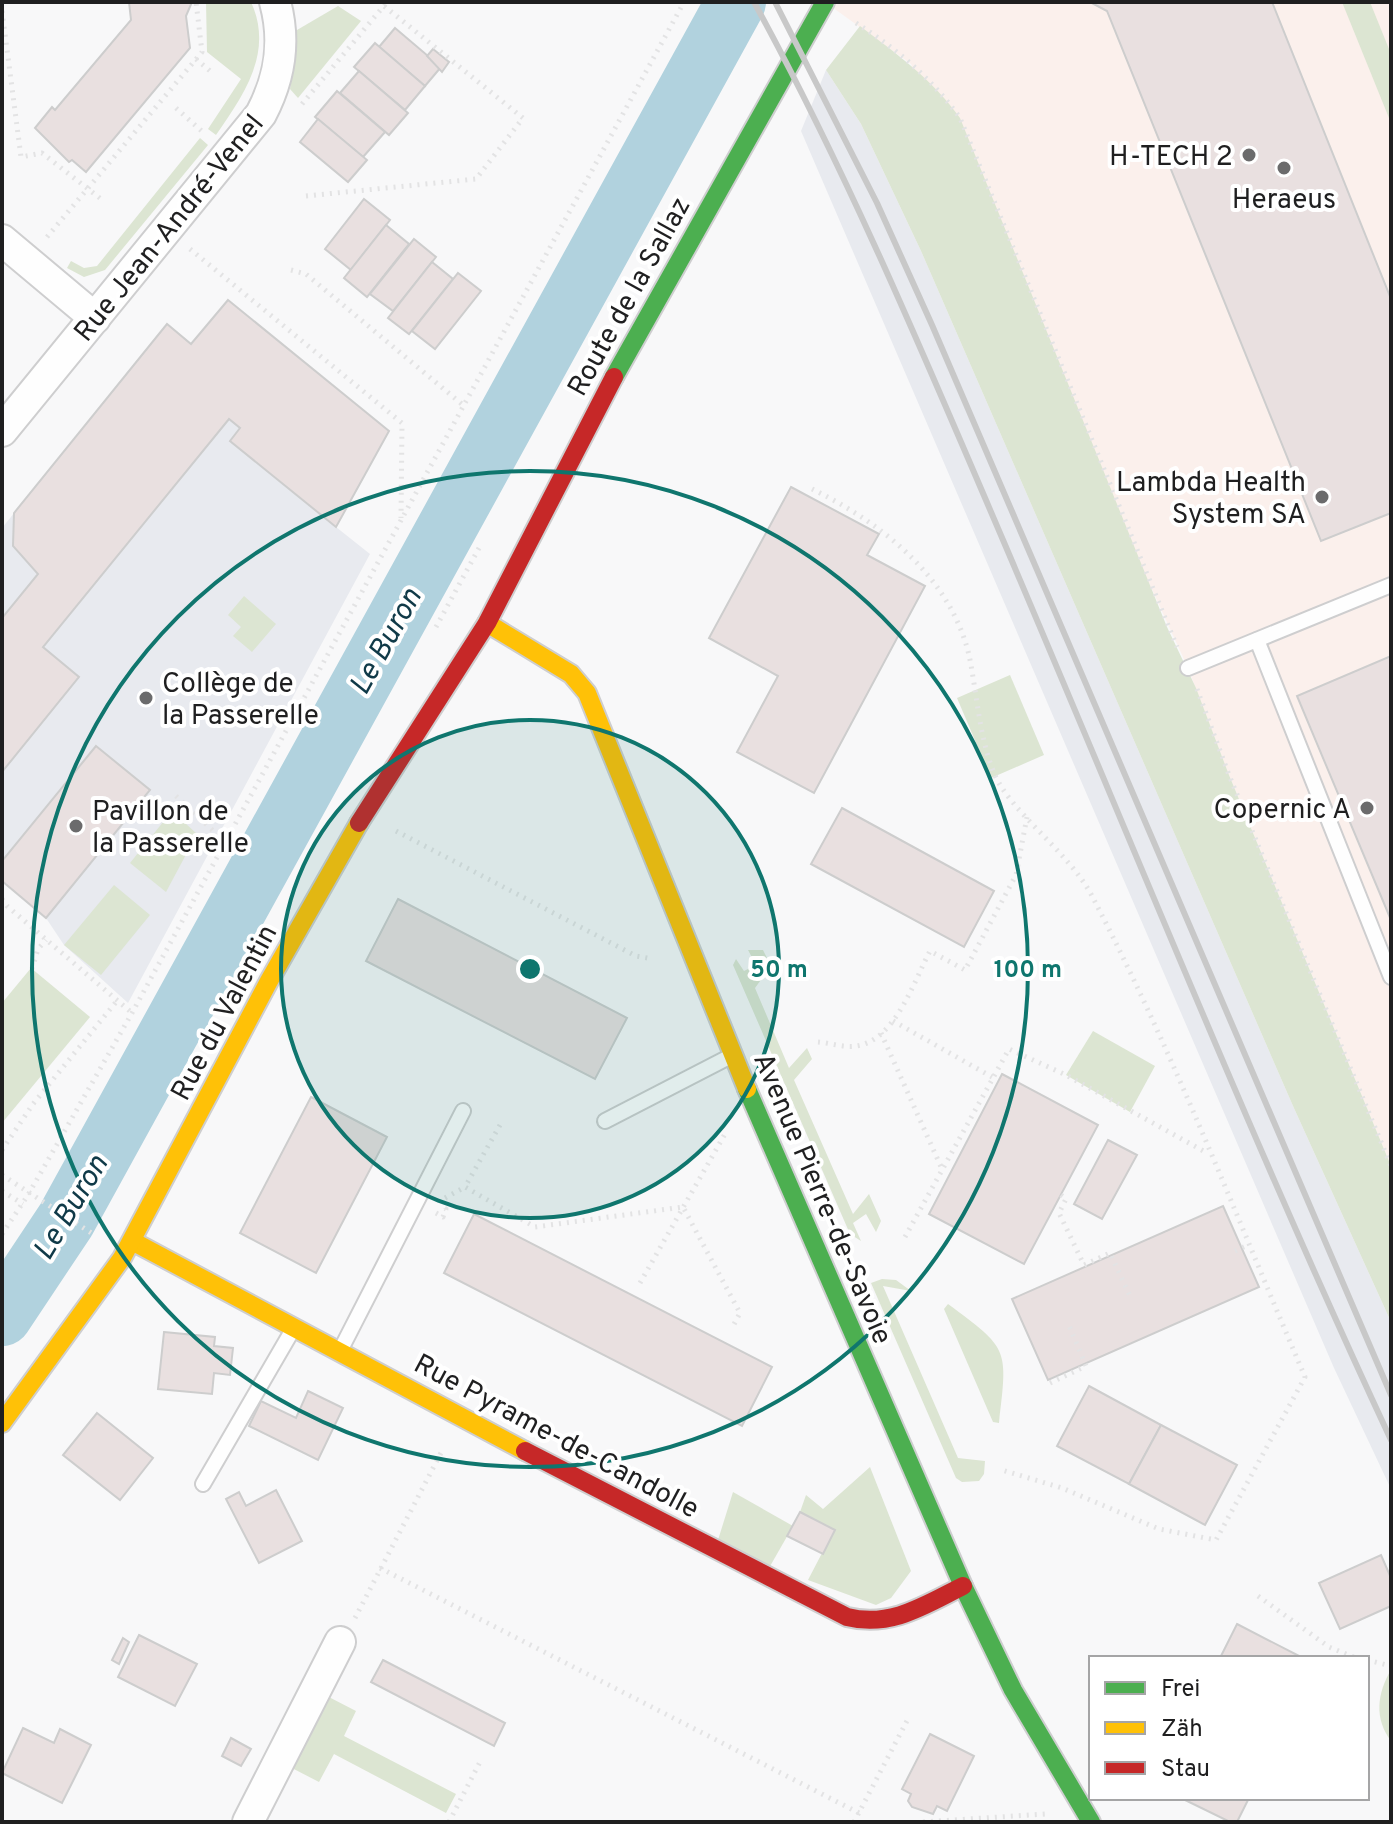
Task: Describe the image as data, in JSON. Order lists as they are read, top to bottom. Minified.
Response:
{"streets":{"street":["Rue Jean-André-Venel","Route de la Sallaz","Rue du Valentin","Avenue Pierre-de-Savoie","Rue Pyrame-de-Candolle"]},"crossings":[["Route de la Sallaz","Rue du Valentin"],["Route de la Sallaz","Avenue Pierre-de-Savoie"],["Rue du Valentin","Avenue Pierre-de-Savoie"],["Rue du Valentin","Rue Pyrame-de-Candolle"],["Avenue Pierre-de-Savoie","Rue Pyrame-de-Candolle"]],"water":["Le Buron"],"places":["H-TECH 2","Heraeus","Lambda Health System SA","Collège de la Passerelle","Copernic A","Pavillon de la Passerelle"],"legend":["Frei","Zäh","Stau"],"rings":["50 m","100 m"]}
